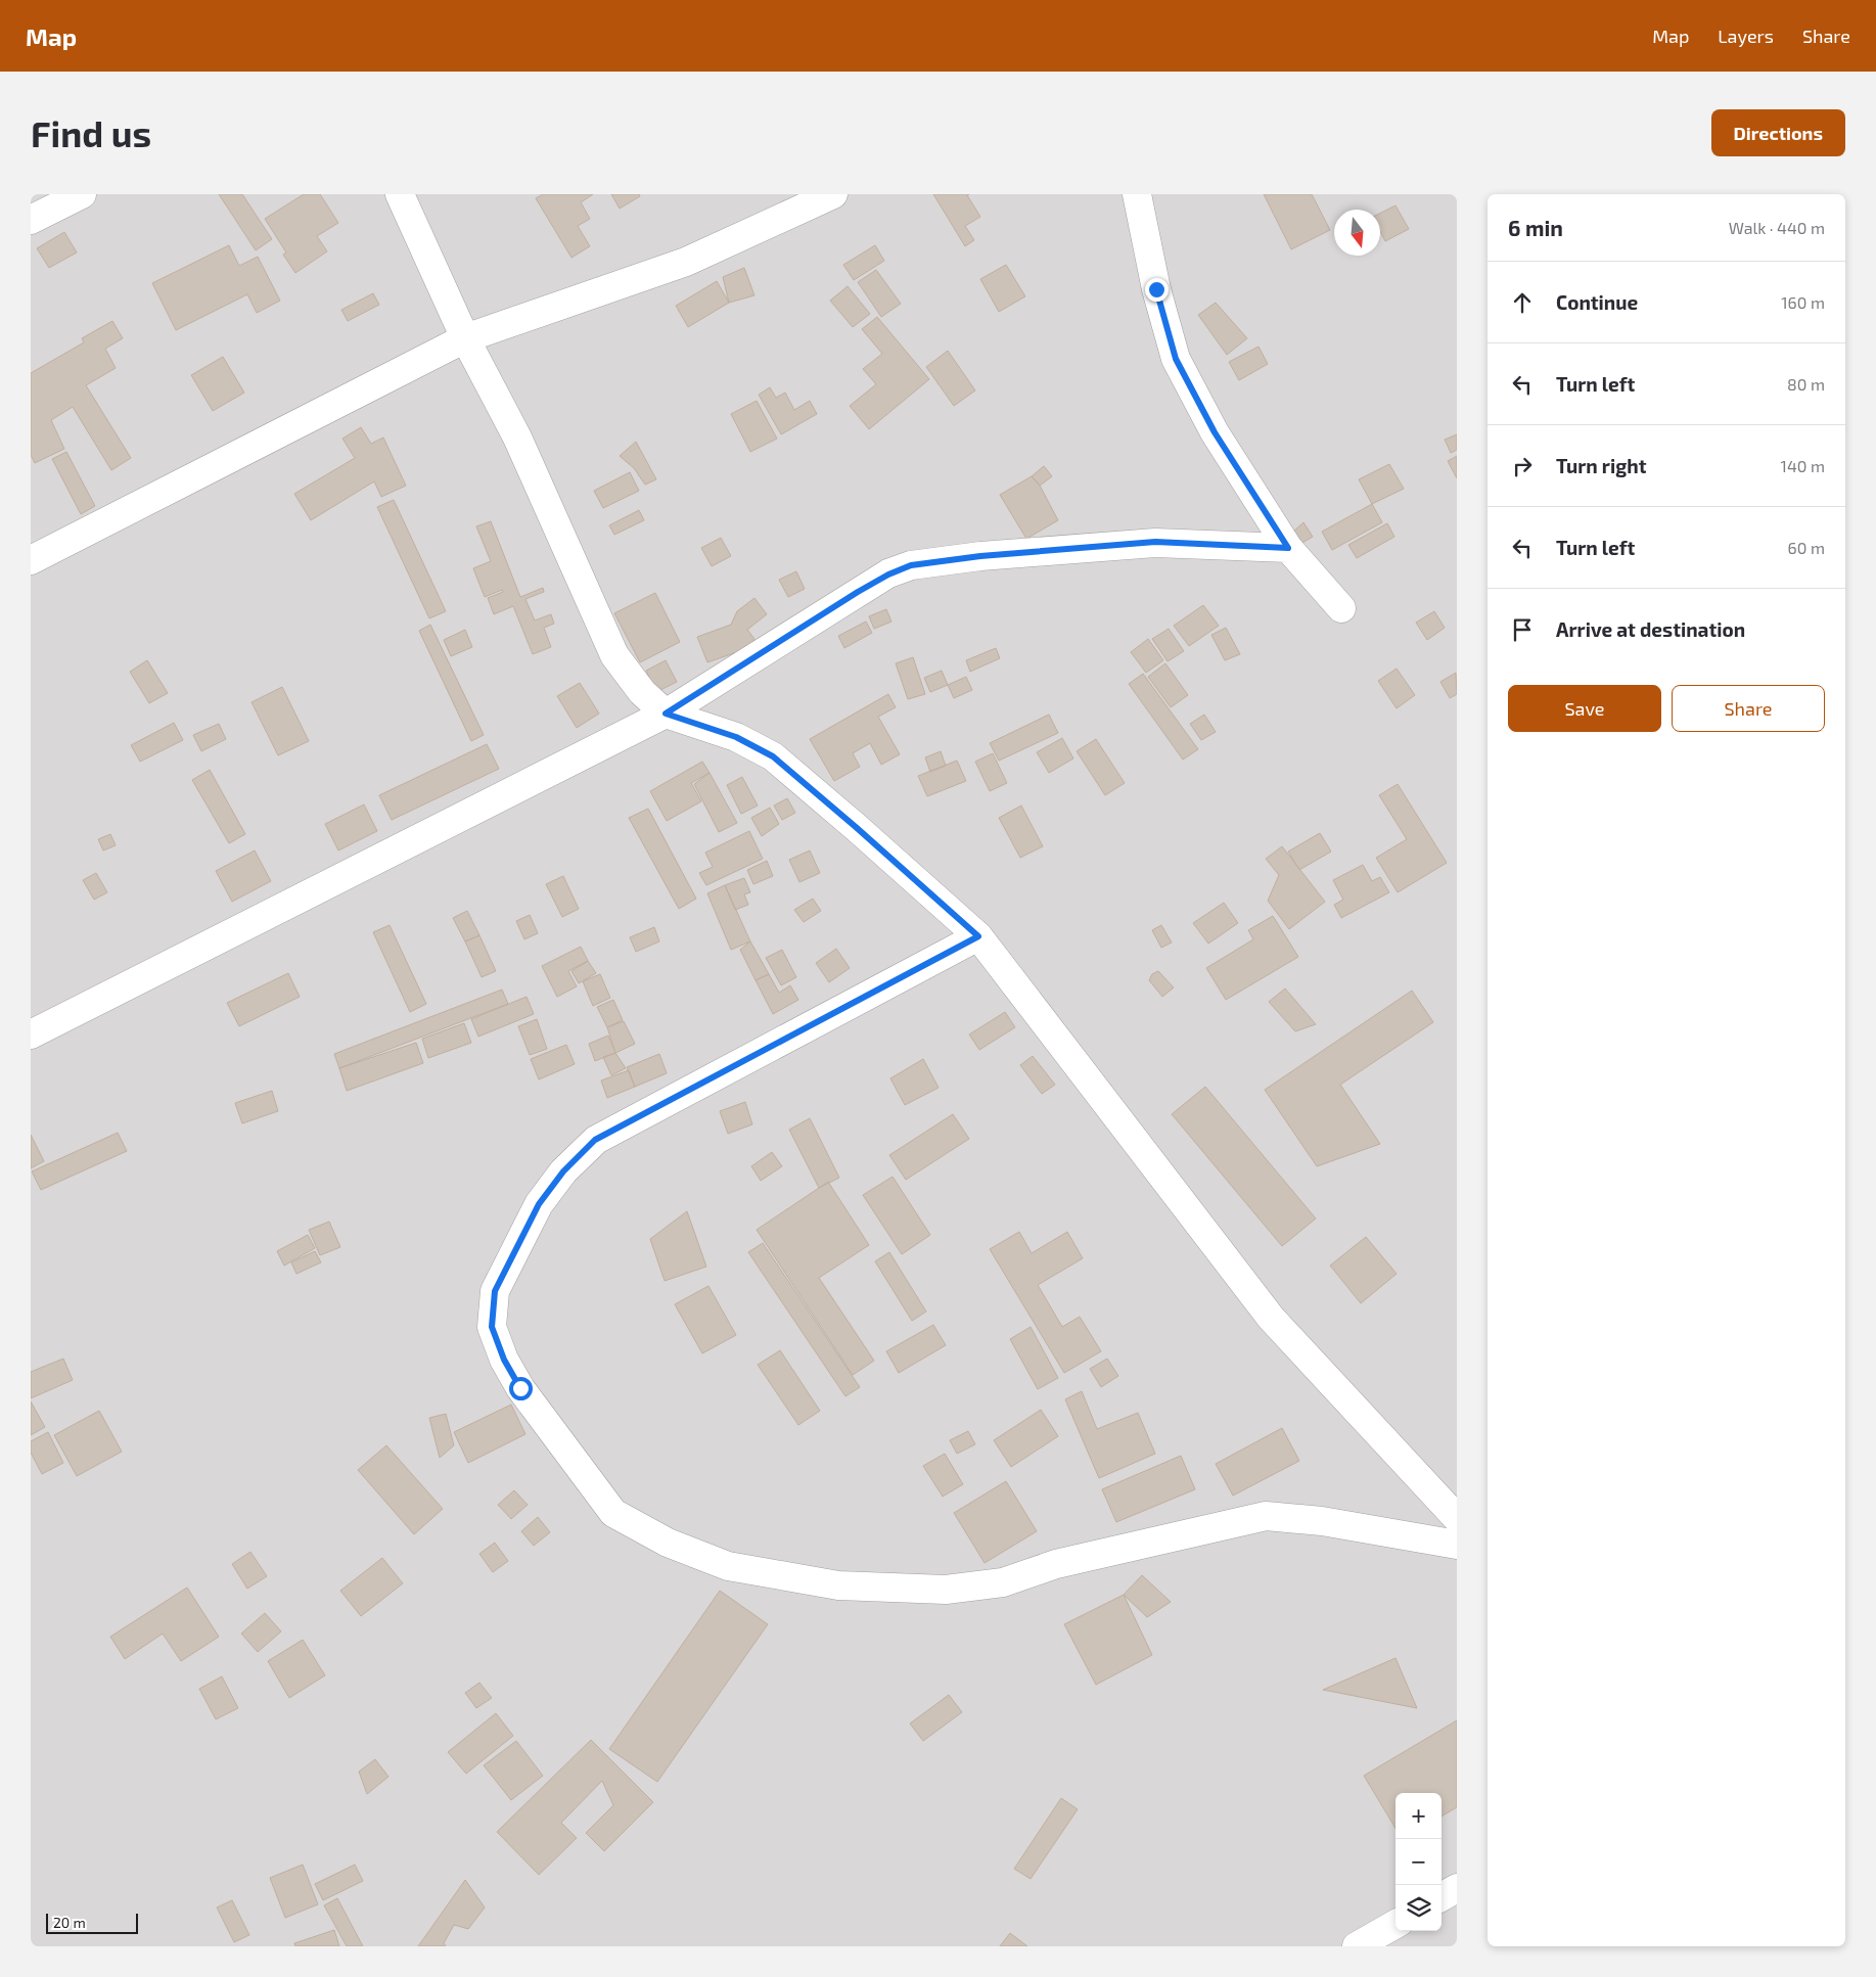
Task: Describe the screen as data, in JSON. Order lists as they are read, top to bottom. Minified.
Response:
{"scale_bar":"20 m","north":"bottom","page":{"header":"Map","nav":["Map","Layers","Share"],"buttons":["Directions",["Save","Share"]],"title":"Find us","heading":["6 min","Walk · 440 m"],"list":[["Continue","160 m"],["Turn left","80 m"],["Turn right","140 m"],["Turn left","60 m"],"Arrive at destination"],"map_buttons":["+","−"],"scale":"20 m"}}
